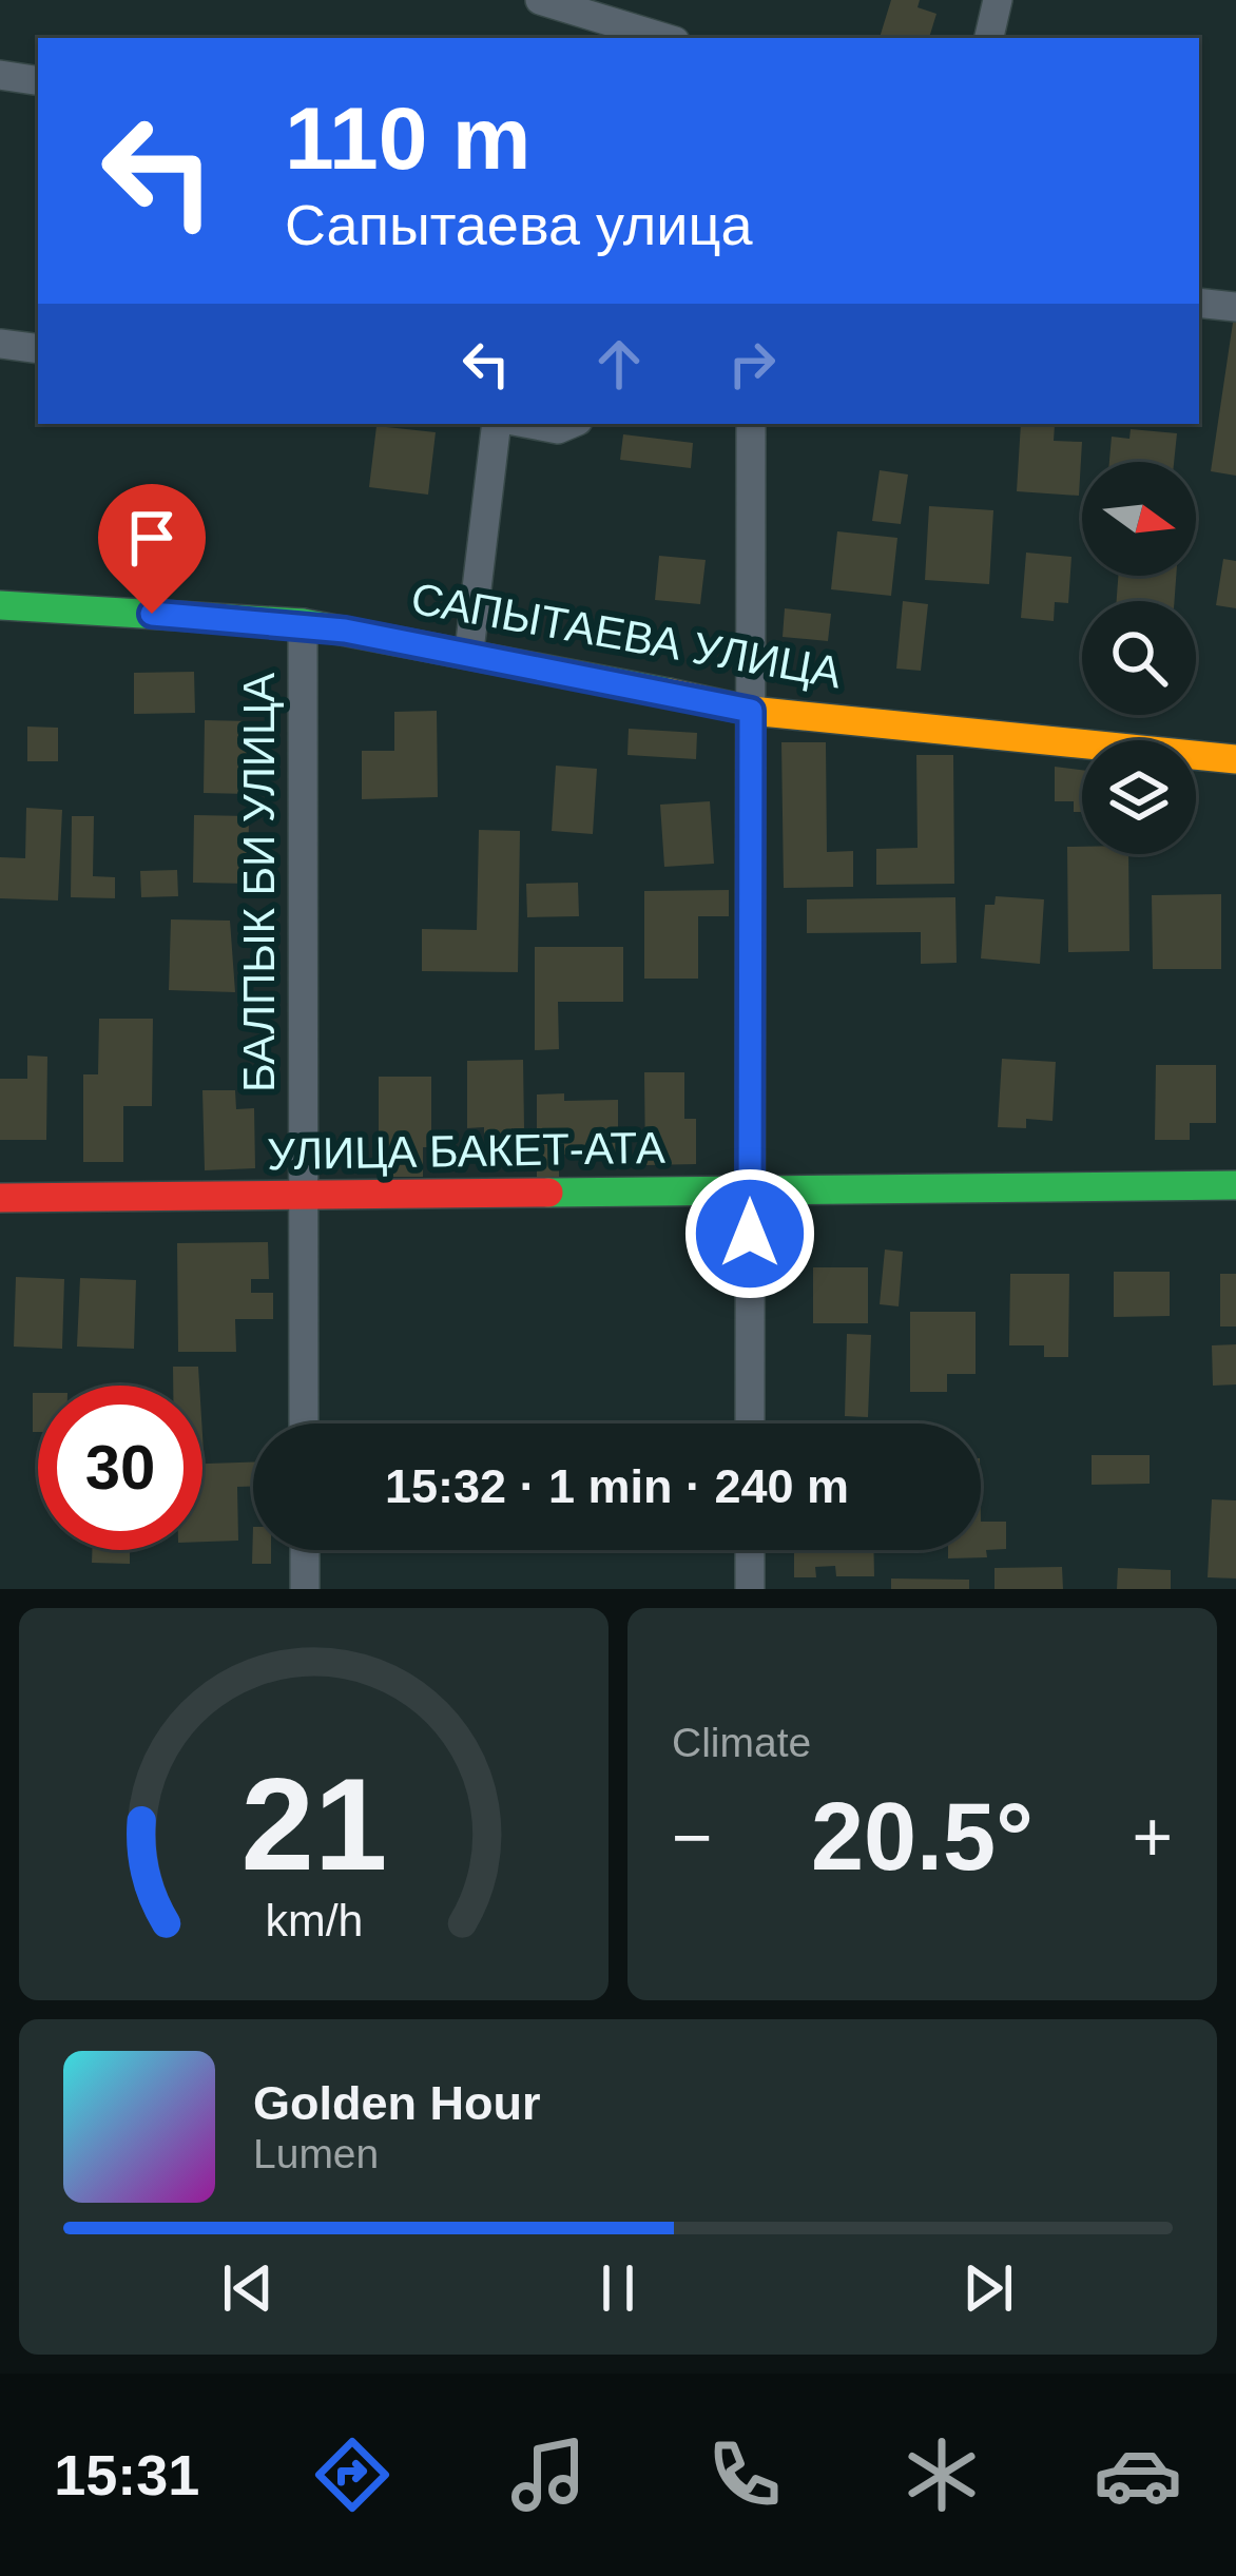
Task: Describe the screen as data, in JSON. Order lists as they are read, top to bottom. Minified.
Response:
{"streets":{"street":["САПЫТАЕВА УЛИЦА","БАЛПЫК БИ УЛИЦА","УЛИЦА БАКЕТ-АТА"]},"crossings":[["САПЫТАЕВА УЛИЦА","БАЛПЫК БИ УЛИЦА"],["БАЛПЫК БИ УЛИЦА","УЛИЦА БАКЕТ-АТА"]],"north":"right","page":{"turn":["110 m","Сапытаева улица"],"limit":"30","trip":"15:32 · 1 min · 240 m","tile":"Climate","heat":["−","20.5°","+"],"song":["Golden Hour","Lumen"],"tabs":"15:31","gauge":["21","km/h"]}}
